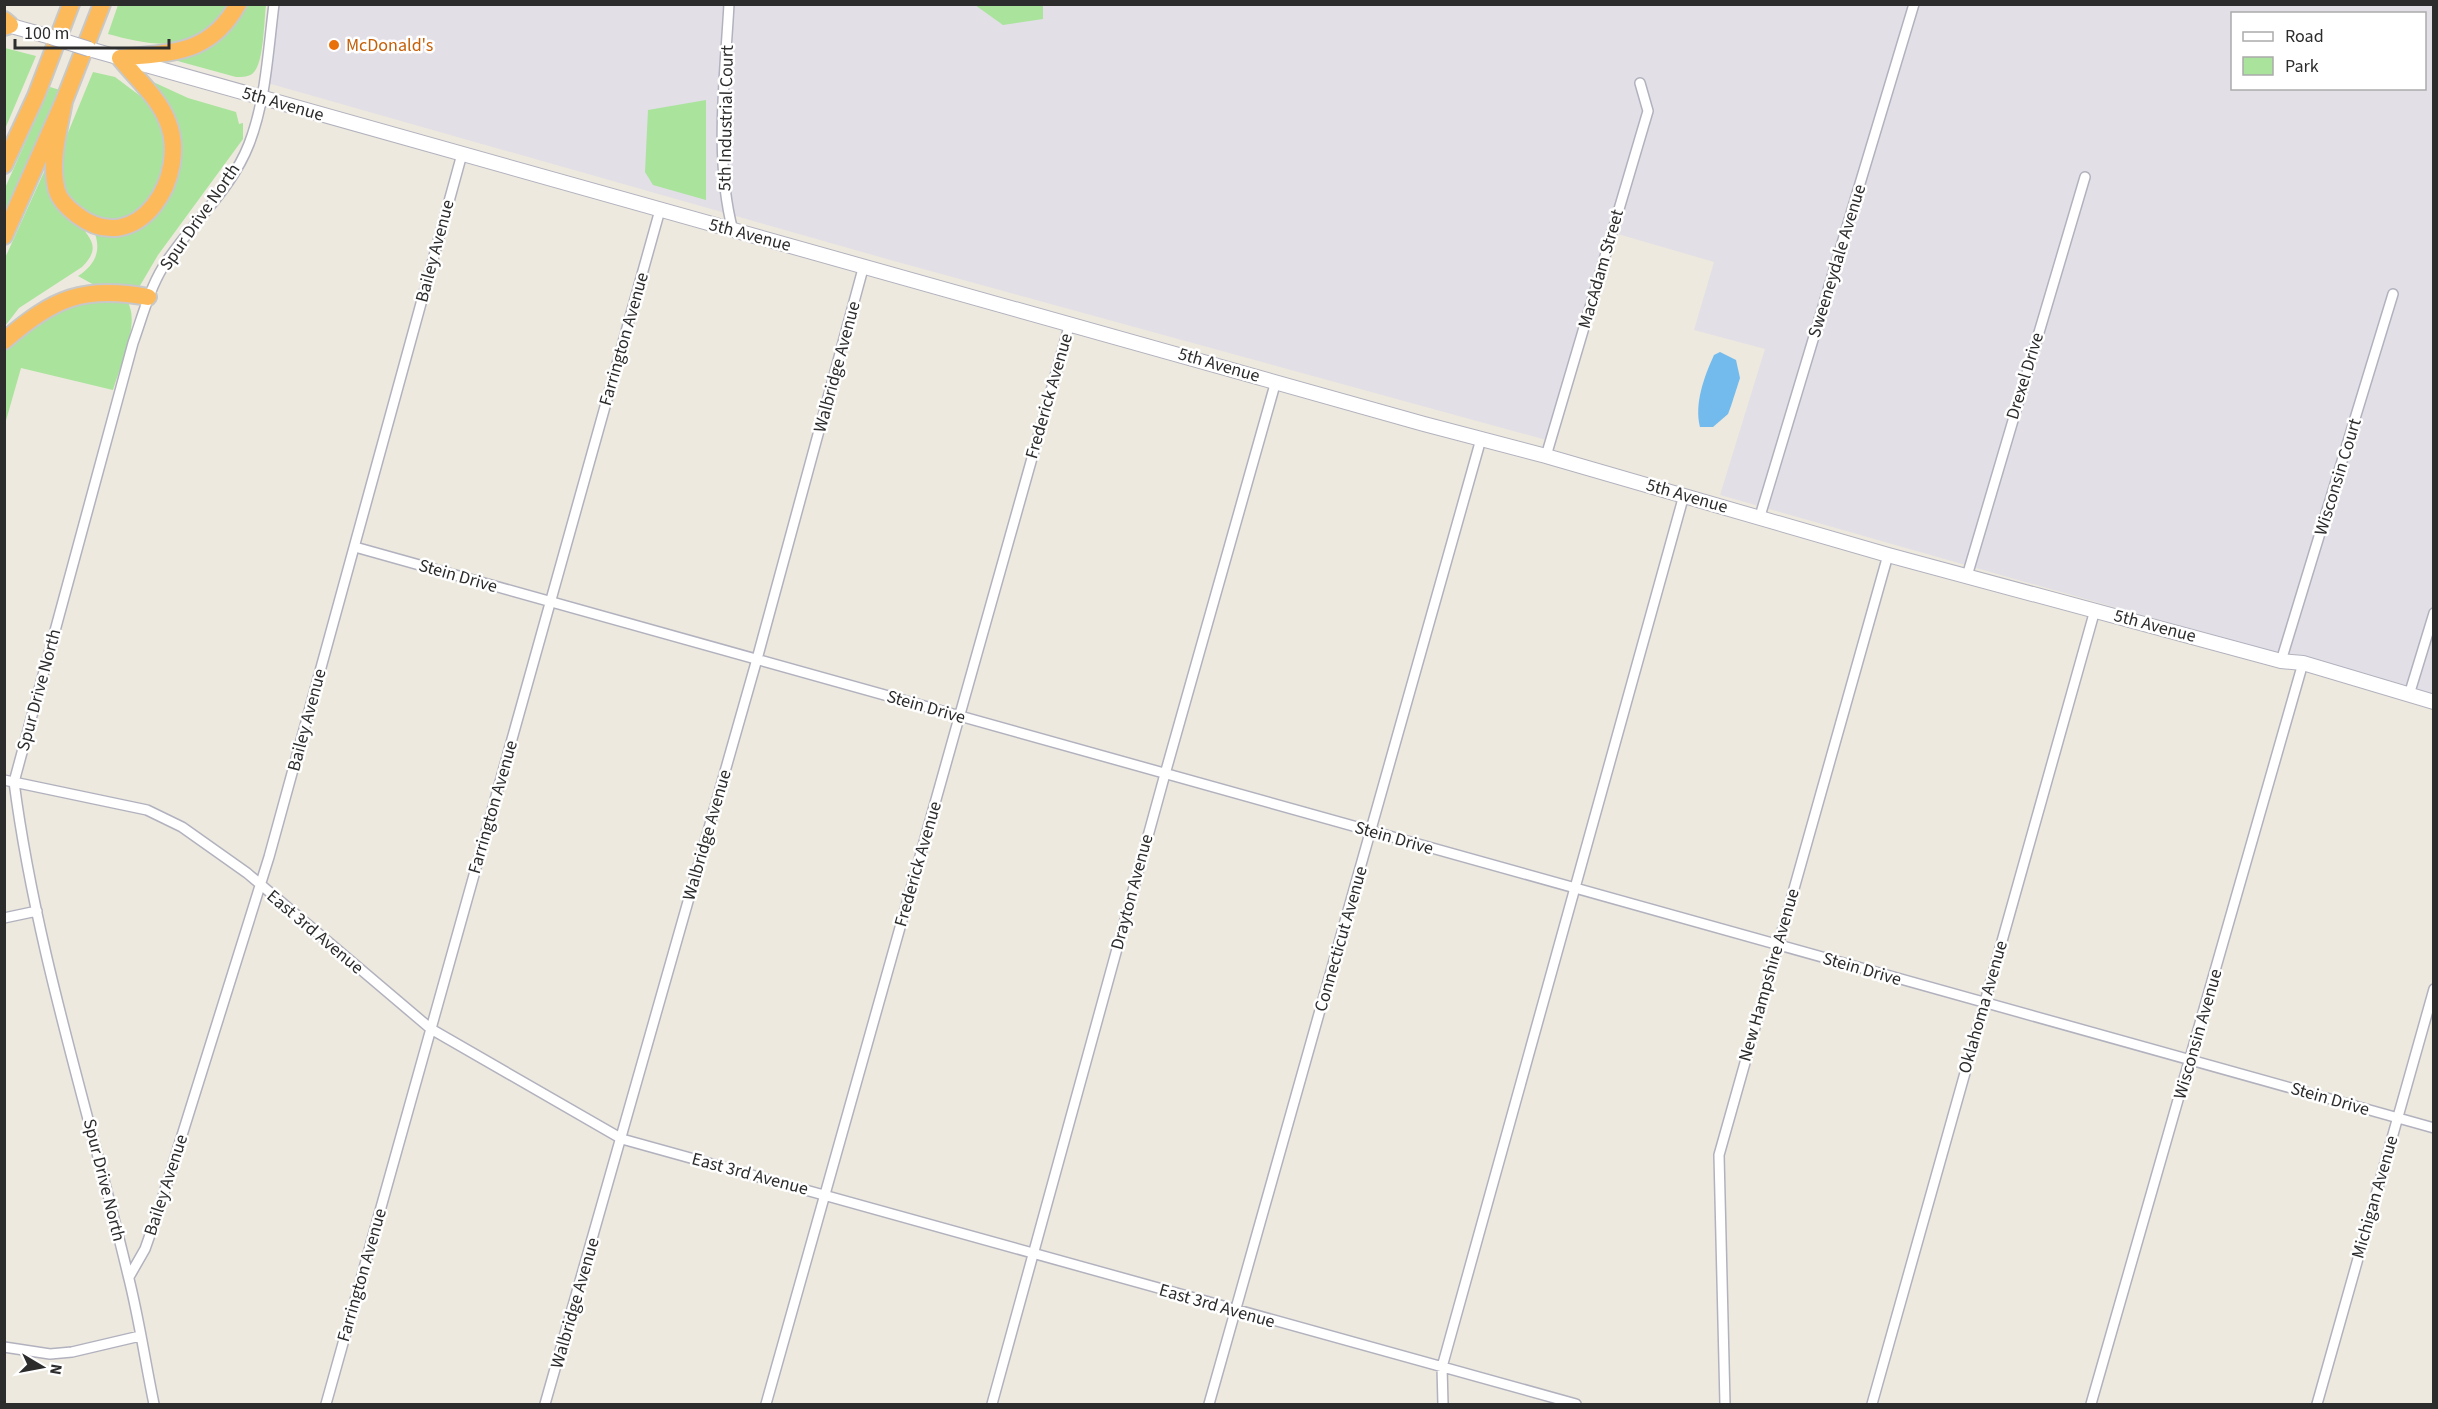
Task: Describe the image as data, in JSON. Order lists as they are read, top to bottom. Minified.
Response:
{"streets":{"main road":["5th Avenue"],"street":["5th Industrial Court","Spur Drive North","Bailey Avenue","Sweeneydale Avenue","MacAdam Street","Farrington Avenue","Walbridge Avenue","Drexel Drive","Frederick Avenue","Wisconsin Court","Stein Drive","Drayton Avenue","East 3rd Avenue","Connecticut Avenue","New Hampshire Avenue","Oklahoma Avenue","Wisconsin Avenue","Michigan Avenue"]},"crossings":[["5th Avenue","5th Industrial Court"],["5th Avenue","Spur Drive North"],["5th Avenue","Bailey Avenue"],["5th Avenue","Sweeneydale Avenue"],["5th Avenue","MacAdam Street"],["5th Avenue","Farrington Avenue"],["5th Avenue","Walbridge Avenue"],["5th Avenue","Drexel Drive"],["5th Avenue","Frederick Avenue"],["5th Avenue","Wisconsin Court"],["5th Avenue","Drayton Avenue"],["5th Avenue","Connecticut Avenue"],["5th Avenue","New Hampshire Avenue"],["5th Avenue","Oklahoma Avenue"],["5th Avenue","Wisconsin Avenue"],["Spur Drive North","Bailey Avenue"],["Spur Drive North","East 3rd Avenue"],["Bailey Avenue","Stein Drive"],["Bailey Avenue","East 3rd Avenue"],["Farrington Avenue","Stein Drive"],["Farrington Avenue","East 3rd Avenue"],["Walbridge Avenue","Stein Drive"],["Walbridge Avenue","East 3rd Avenue"],["Frederick Avenue","Stein Drive"],["Frederick Avenue","East 3rd Avenue"],["Stein Drive","Drayton Avenue"],["Stein Drive","Connecticut Avenue"],["Stein Drive","New Hampshire Avenue"],["Stein Drive","Oklahoma Avenue"],["Stein Drive","Wisconsin Avenue"],["Stein Drive","Michigan Avenue"],["Drayton Avenue","East 3rd Avenue"],["East 3rd Avenue","Connecticut Avenue"]],"places":["McDonald's"],"legend":["Road","Park"],"scale_bar":"100 m","north":"right"}
